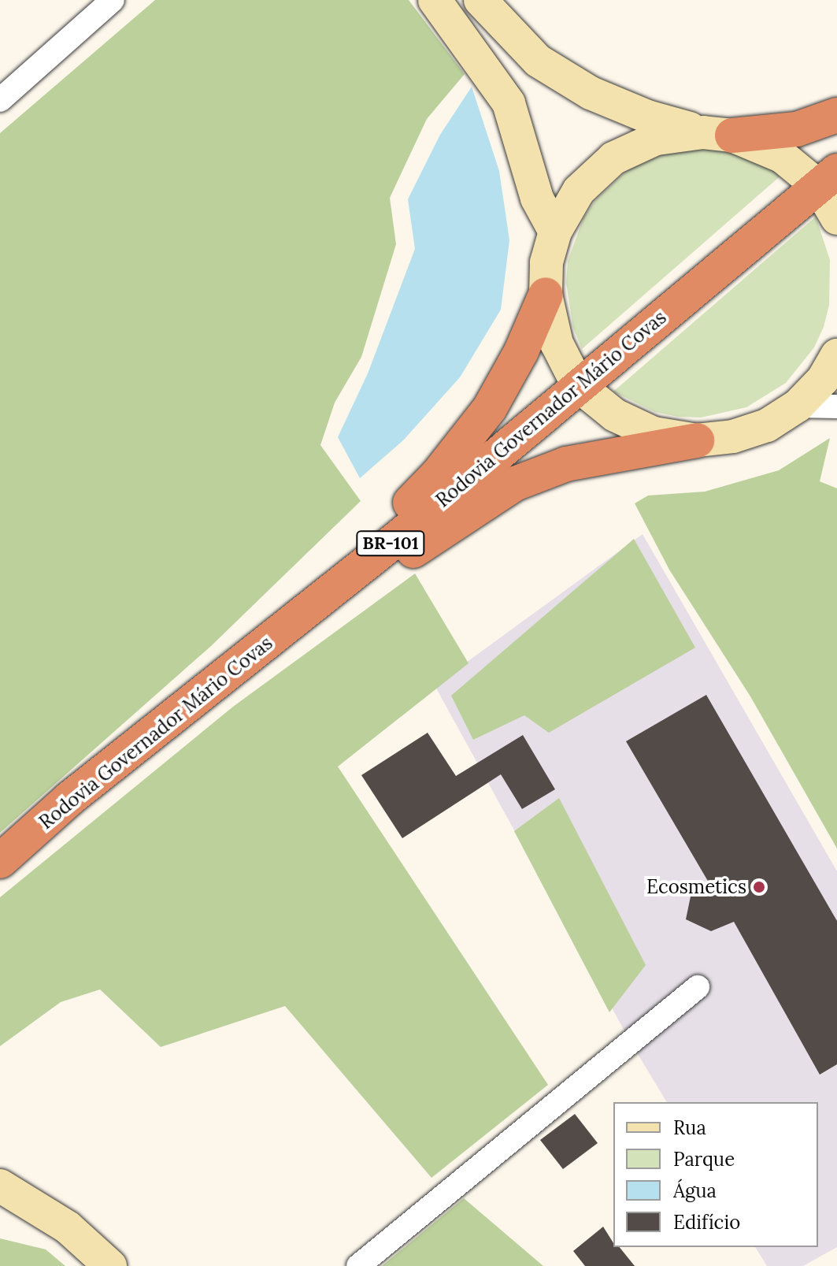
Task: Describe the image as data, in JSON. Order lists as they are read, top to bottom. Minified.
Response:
{"streets":{"highway":["Rodovia Governador Mário Covas","BR-101"]},"places":["Ecosmetics"],"legend":["Rua","Parque","Água","Edifício"]}
